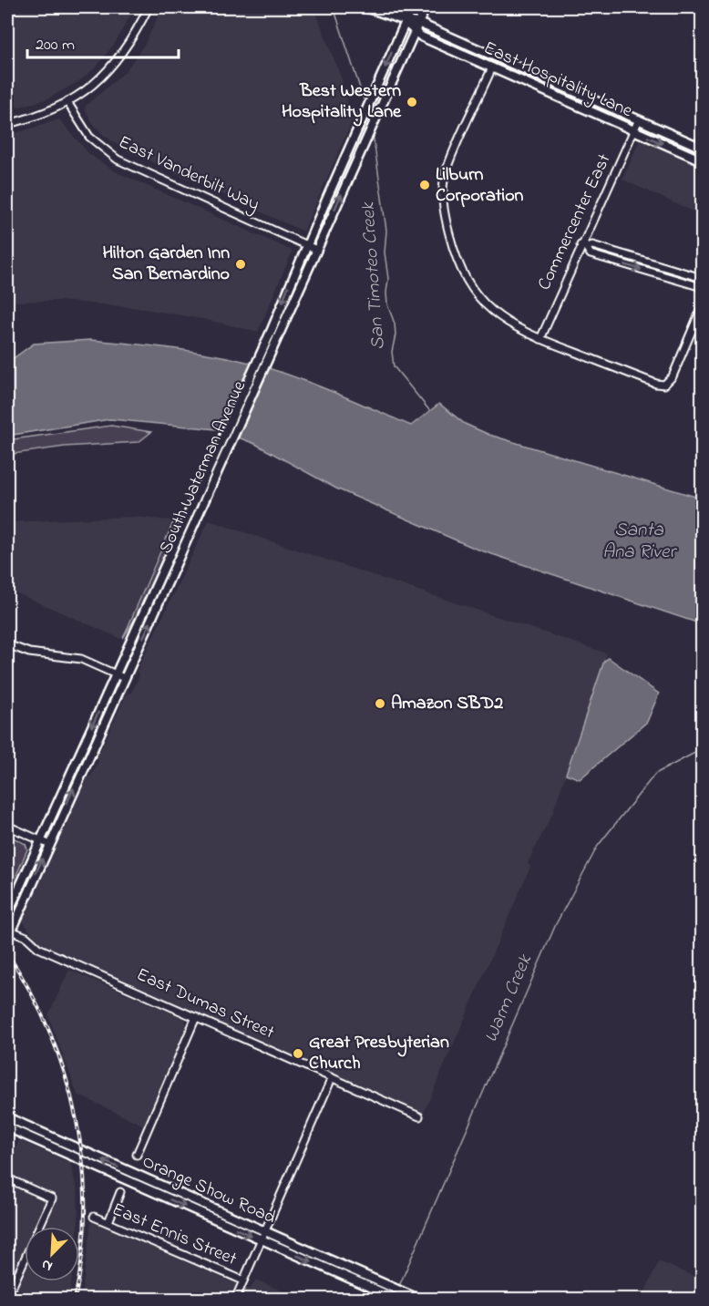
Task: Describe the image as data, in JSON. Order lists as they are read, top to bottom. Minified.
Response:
{"streets":{"main road":["East Hospitality Lane","South Waterman Avenue","Orange Show Road"],"street":["East Vanderbilt Way","Commercenter East","East Dumas Street","East Ennis Street"]},"crossings":[["East Hospitality Lane","Commercenter East"],["East Hospitality Lane","South Waterman Avenue"],["East Vanderbilt Way","South Waterman Avenue"],["South Waterman Avenue","East Dumas Street"]],"water":["San Timoteo Creek","Santa Ana River","Warm Creek"],"places":["Best Western Hospitality Lane","Lilburn Corporation","Hilton Garden Inn San Bernardino","Amazon SBD2","Great Presbyterian Church"],"scale_bar":"200 m","north":"bottom left"}
